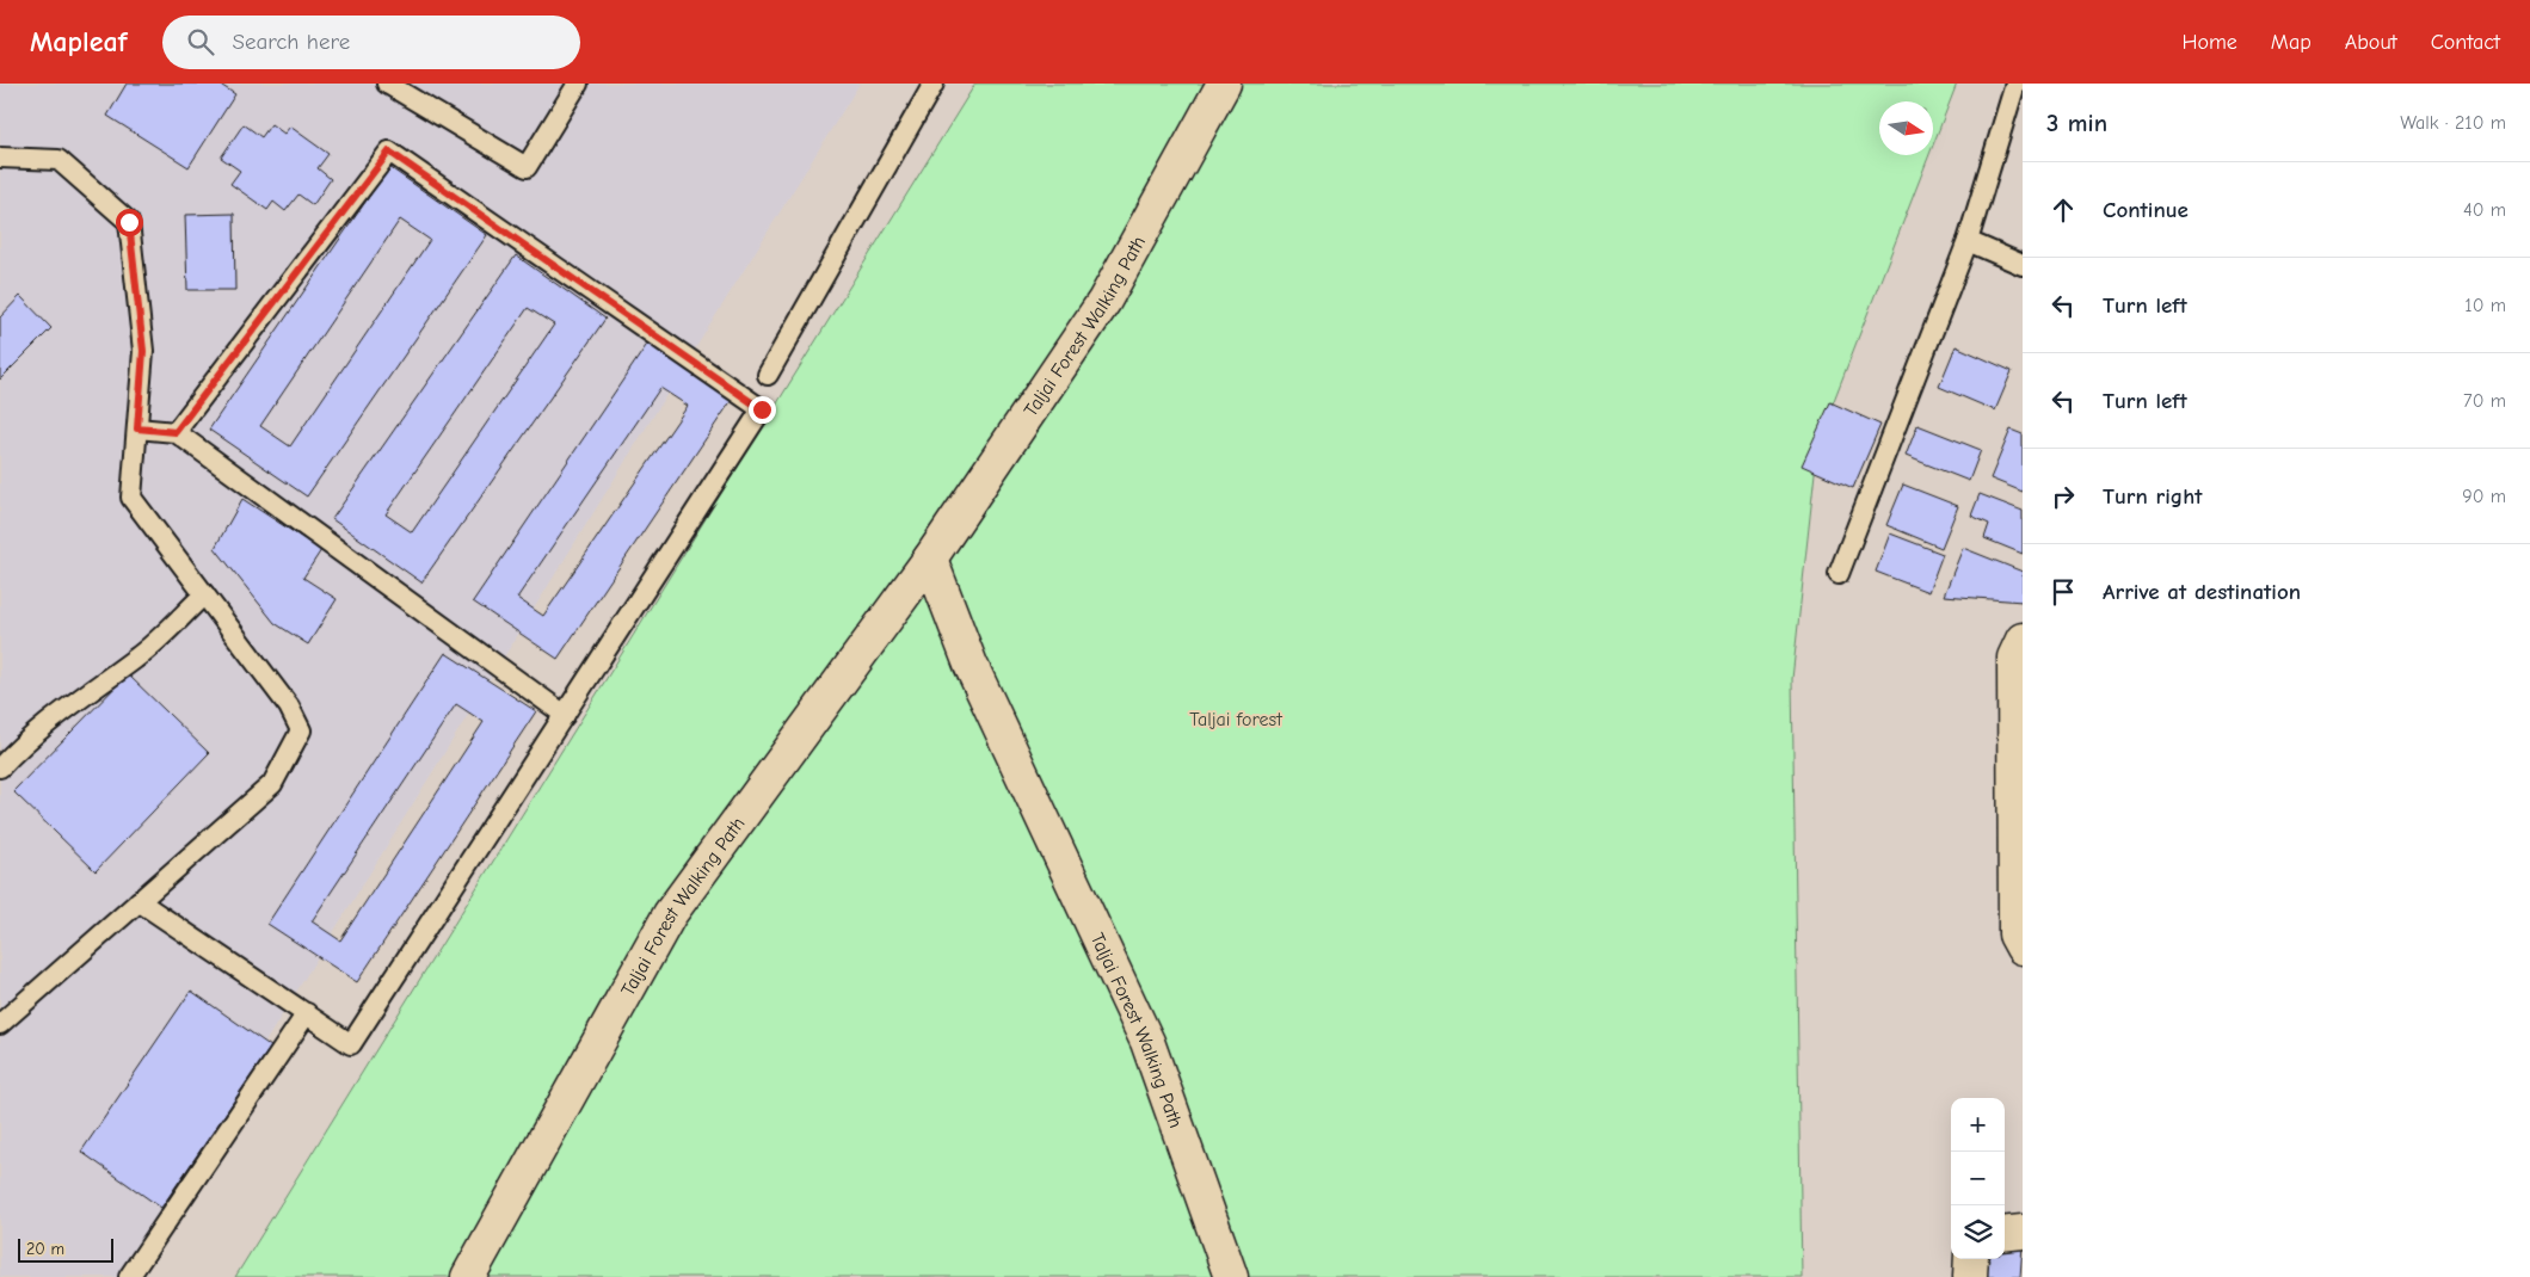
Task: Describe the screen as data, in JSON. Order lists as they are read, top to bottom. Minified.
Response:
{"streets":{"street":["Taljai Forest Walking Path"]},"parks":["Taljai forest"],"scale_bar":"20 m","north":"right","page":{"header":"Mapleaf","search":"Search here","nav":["Home","Map","About","Contact"],"heading":["3 min","Walk · 210 m"],"list":[["Continue","40 m"],["Turn left","10 m"],["Turn left","70 m"],["Turn right","90 m"],"Arrive at destination"],"map_buttons":["+","−"],"scale":"20 m"}}
